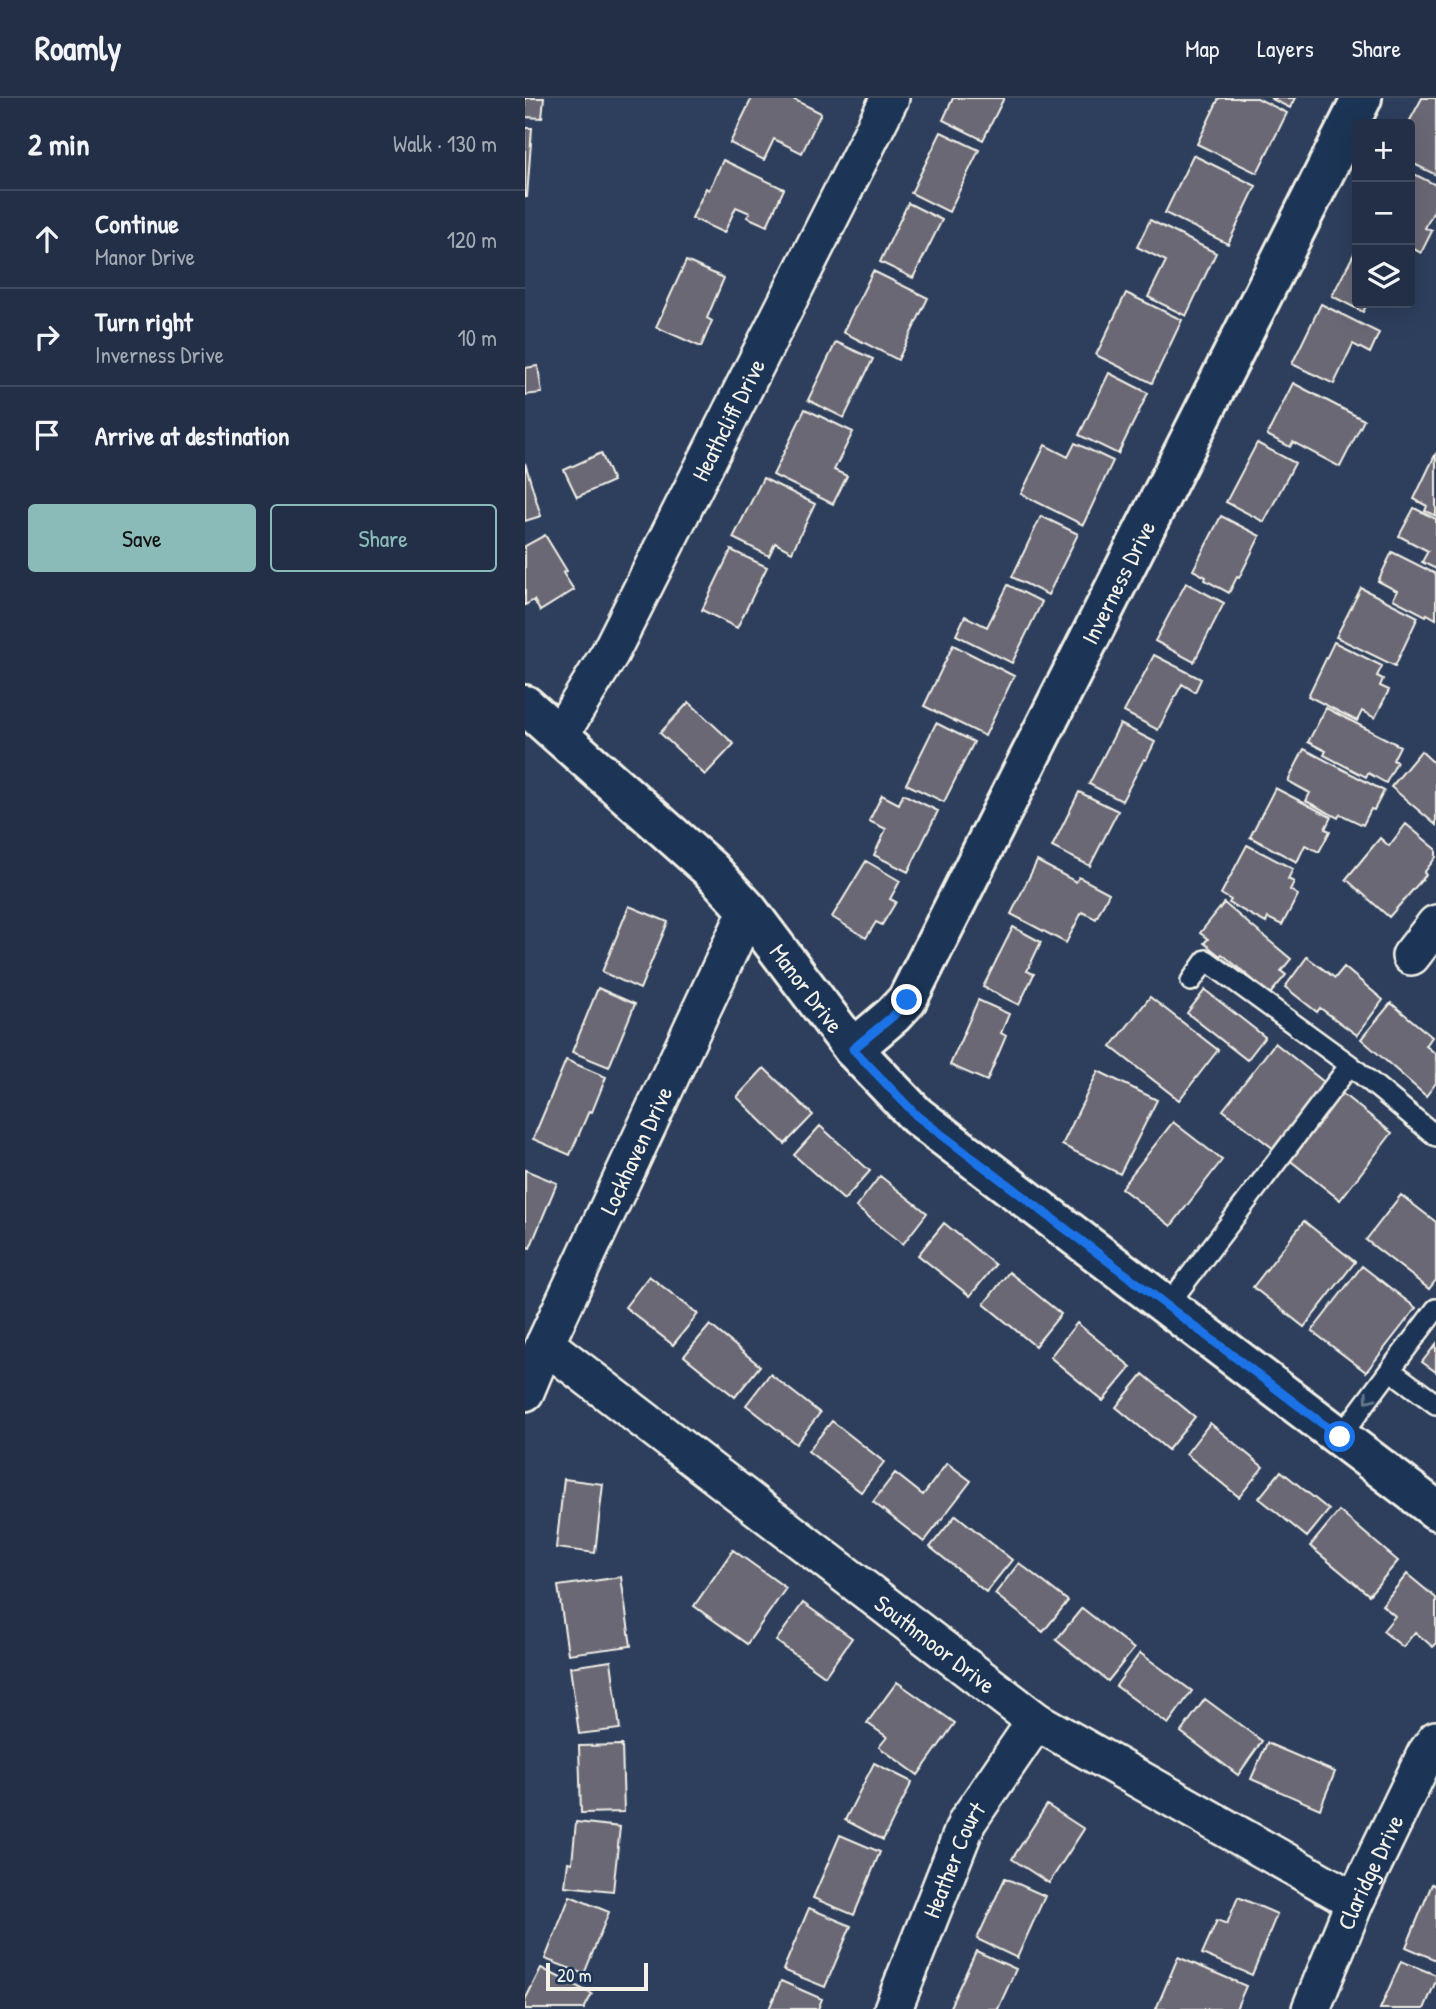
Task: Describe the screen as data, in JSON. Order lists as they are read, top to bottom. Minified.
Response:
{"streets":{"street":["Heathcliff Drive","Inverness Drive","Manor Drive","Lockhaven Drive","Southmoor Drive","Heather Court","Claridge Drive"]},"crossings":[["Heathcliff Drive","Manor Drive"],["Inverness Drive","Manor Drive"],["Manor Drive","Lockhaven Drive"],["Lockhaven Drive","Southmoor Drive"],["Southmoor Drive","Heather Court"],["Southmoor Drive","Claridge Drive"]],"scale_bar":"20 m","page":{"header":"Roamly","nav":["Map","Layers","Share"],"heading":["2 min","Walk · 130 m"],"map_buttons":["+","−"],"list":[["Continue","Manor Drive","120 m"],["Turn right","Inverness Drive","10 m"],"Arrive at destination"],"buttons":["Save","Share"],"scale":"20 m"}}
